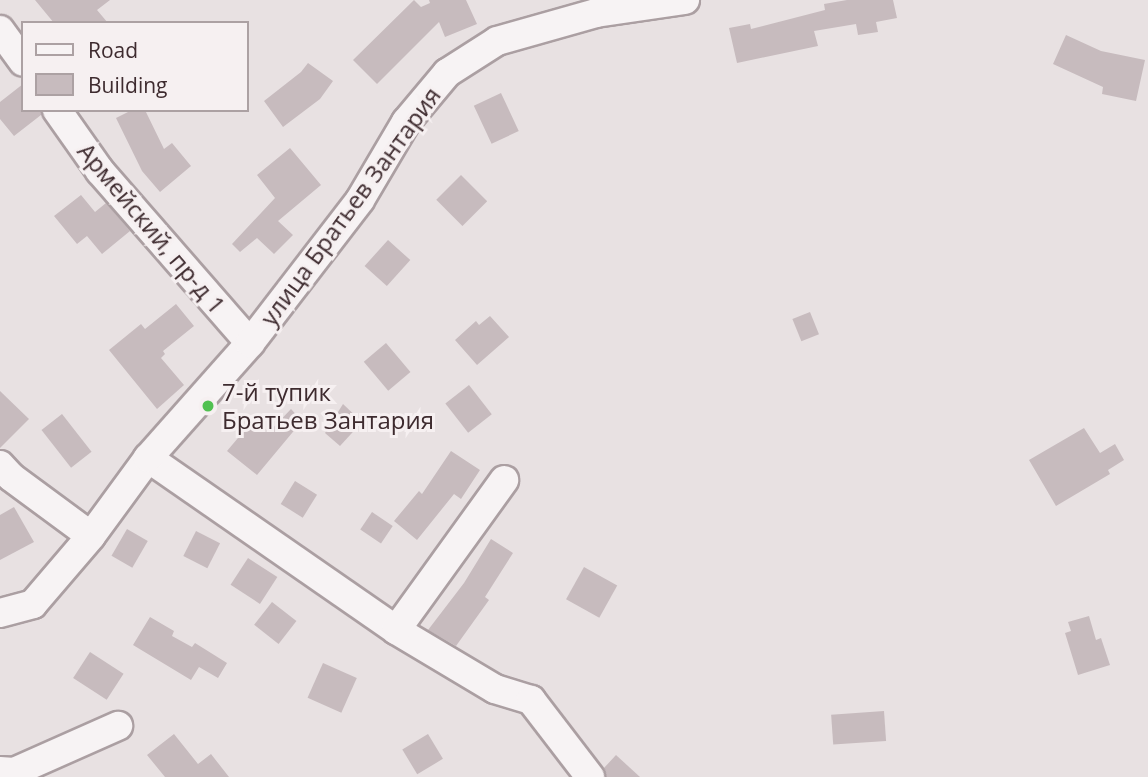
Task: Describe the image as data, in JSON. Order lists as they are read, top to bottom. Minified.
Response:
{"streets":{"street":["улица Братьев Зантария","Армейский, пр-д 1"]},"crossings":[["улица Братьев Зантария","Армейский, пр-д 1"]],"places":["7-й тупик Братьев Зантария"],"legend":["Road","Building"]}
